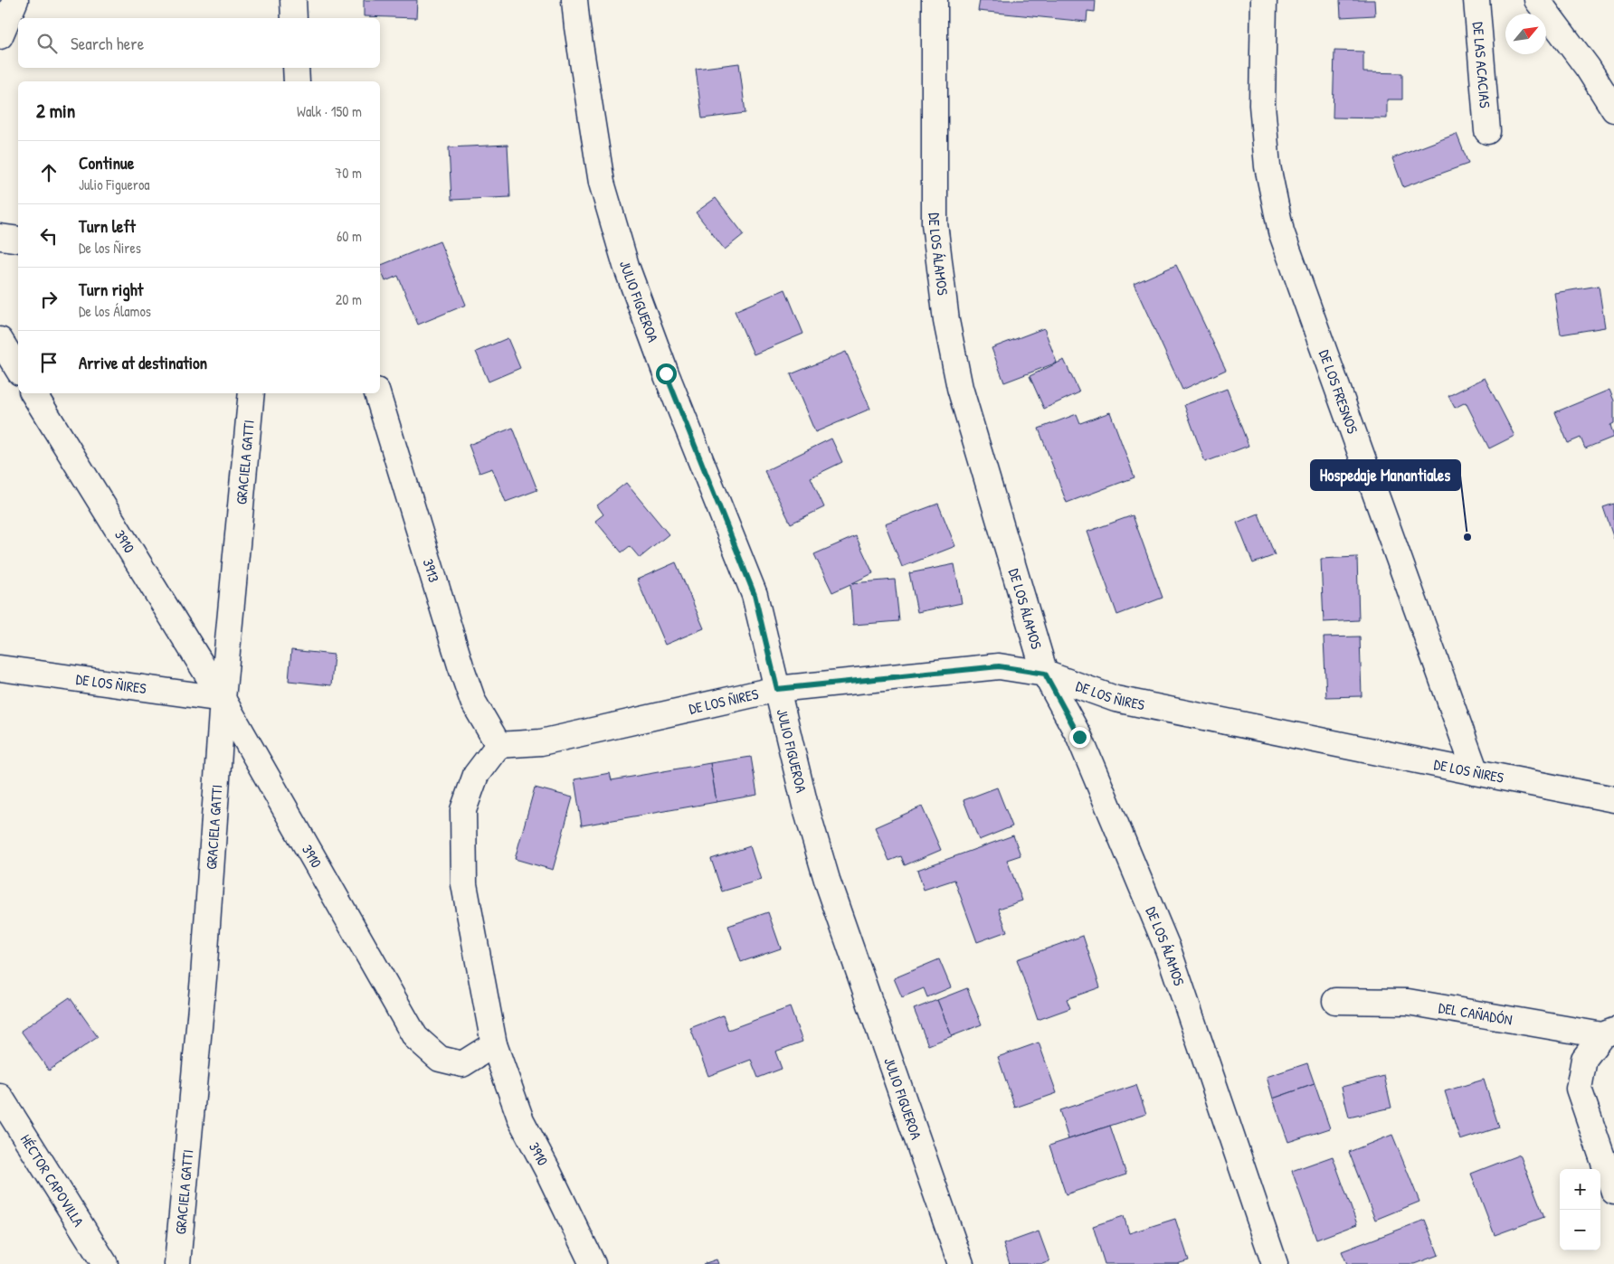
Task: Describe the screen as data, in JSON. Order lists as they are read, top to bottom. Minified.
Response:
{"streets":{"street":["DE LAS ACACIAS","DE LOS ÁLAMOS","JULIO FIGUEROA","DE LOS FRESNOS","GRACIELA GATTI","3910","3913","DE LOS ÑIRES","DEL CAÑADÓN","HÉCTOR CAPOVILLA"]},"crossings":[["DE LOS ÁLAMOS","DE LOS ÑIRES"],["JULIO FIGUEROA","DE LOS ÑIRES"],["DE LOS FRESNOS","DE LOS ÑIRES"],["GRACIELA GATTI","3910"],["GRACIELA GATTI","DE LOS ÑIRES"],["3910","DE LOS ÑIRES"],["3913","DE LOS ÑIRES"]],"places":["Hospedaje Manantiales"],"north":"top right","page":{"search":"Search here","heading":["2 min","Walk · 150 m"],"list":[["Continue","Julio Figueroa","70 m"],["Turn left","De los Ñires","60 m"],["Turn right","De los Álamos","20 m"],"Arrive at destination"],"map_buttons":["+","−"]}}
